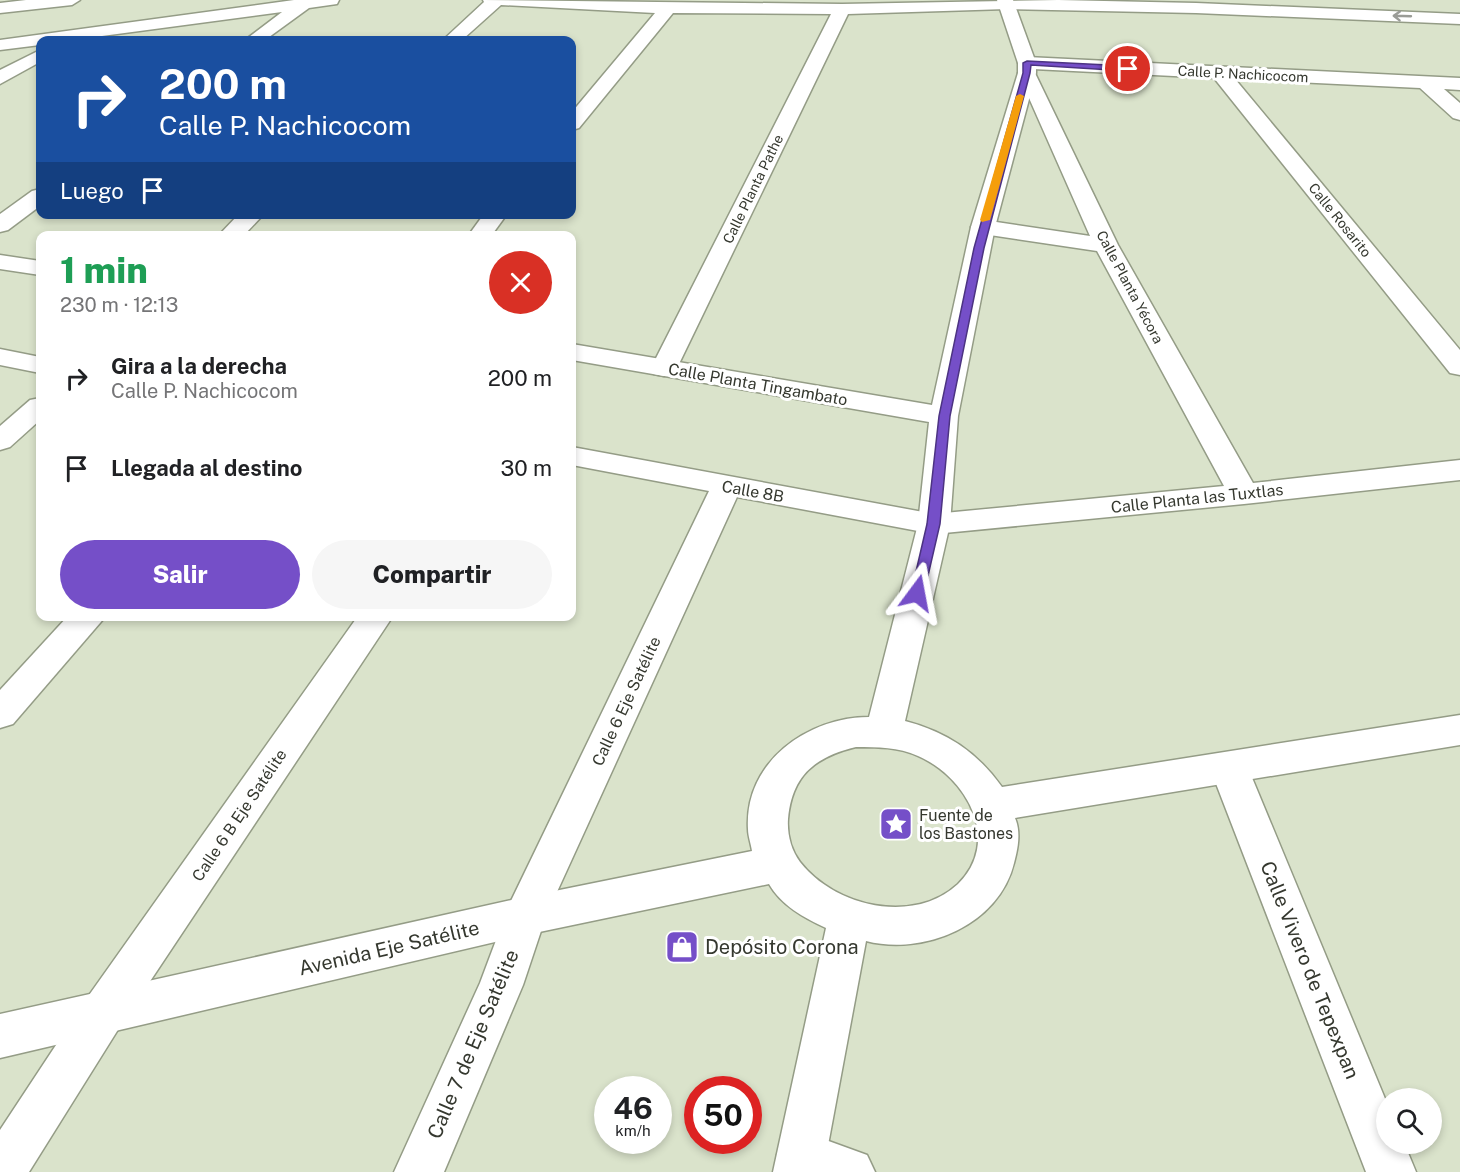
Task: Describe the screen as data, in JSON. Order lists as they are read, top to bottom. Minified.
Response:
{"streets":{"street":["Calle P. Nachicocom","Calle Planta Pathe","Calle Rosarito","Calle Planta Yécora","Calle Planta Tingambato","Calle 8B","Calle Planta las Tuxtlas","Calle 6 Eje Satélite","Calle 6 B Eje Satélite","Avenida Eje Satélite","Calle Vivero de Tepexpan","Calle 7 de Eje Satélite"]},"crossings":[["Calle P. Nachicocom","Calle Rosarito"],["Calle P. Nachicocom","Calle Planta Yécora"],["Calle Planta Pathe","Calle Planta Tingambato"],["Calle Planta Yécora","Calle Planta las Tuxtlas"],["Calle 8B","Calle Planta las Tuxtlas"],["Calle 8B","Calle 6 Eje Satélite"],["Calle 6 Eje Satélite","Avenida Eje Satélite"],["Calle 6 Eje Satélite","Calle 7 de Eje Satélite"],["Calle 6 B Eje Satélite","Avenida Eje Satélite"],["Avenida Eje Satélite","Calle 7 de Eje Satélite"]],"places":{"place":["Fuente de los Bastones"],"shop":["Depósito Corona"]},"page":{"turn":["200 m","Calle P. Nachicocom"],"then":"Luego","heading":["1 min","230 m · 12:13"],"list":[{"name":"Gira a la derecha","note":"Calle P. Nachicocom","value":"200 m"},{"name":"Llegada al destino","value":"30 m"}],"buttons":["Salir","Compartir"],"speed":"46 km/h","limit":"50"}}
